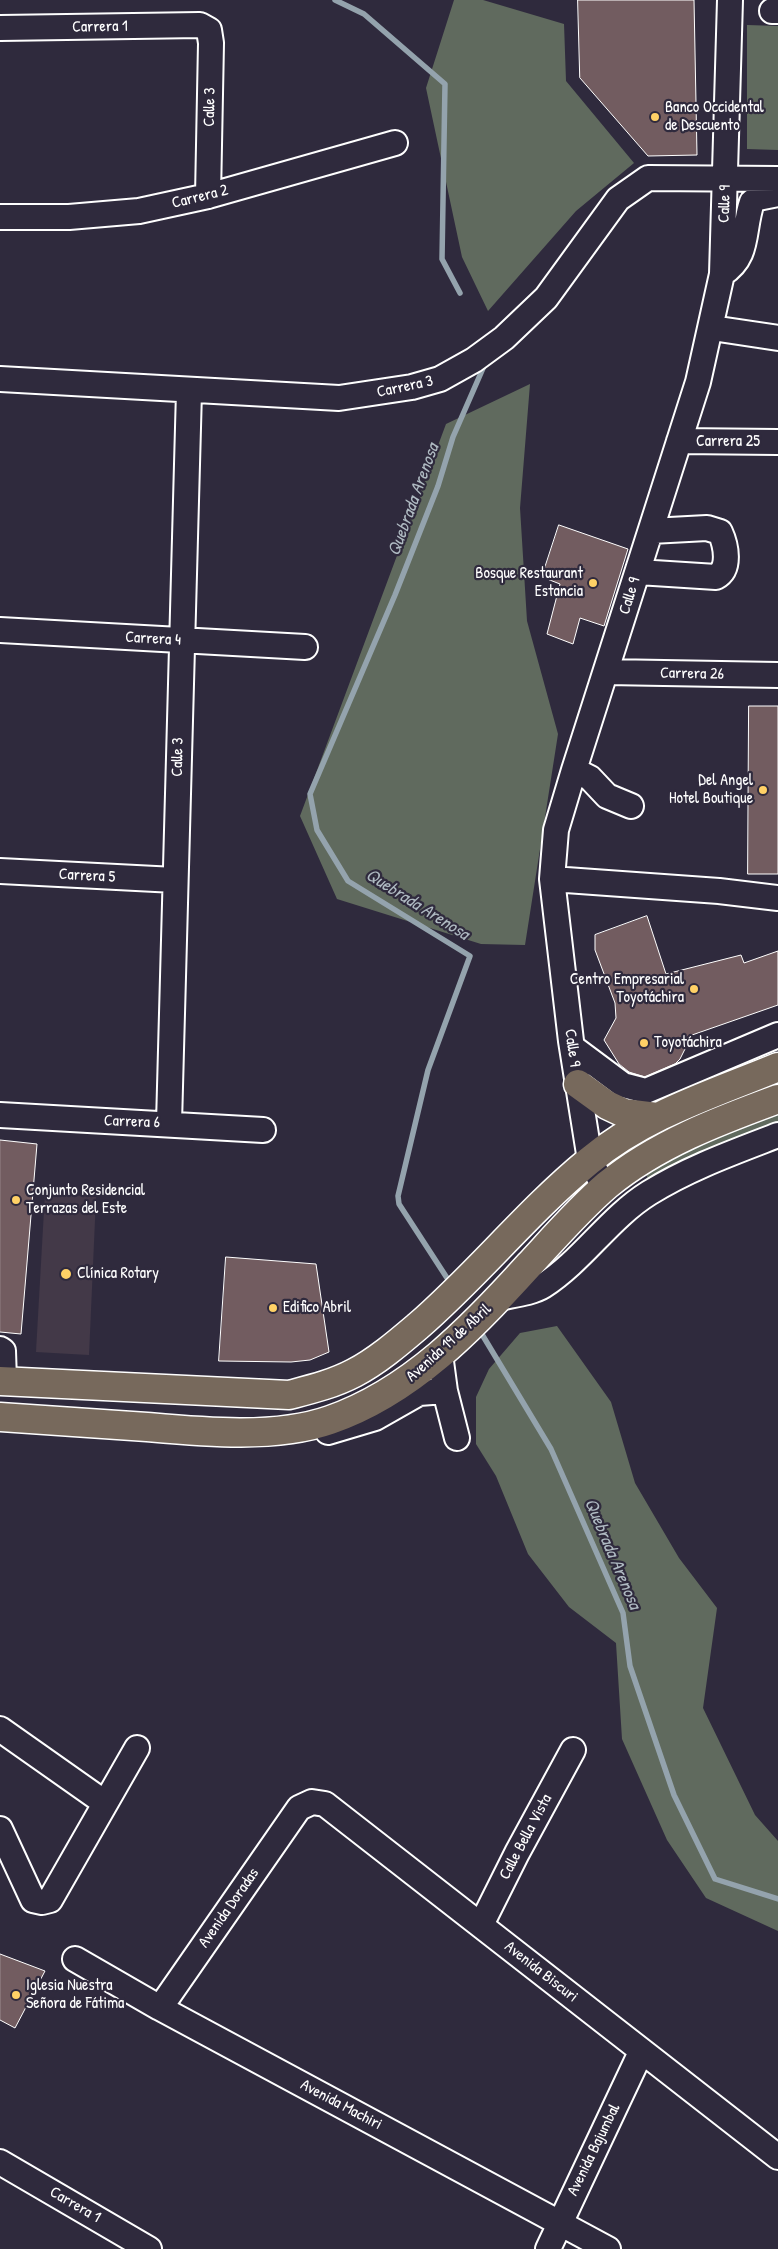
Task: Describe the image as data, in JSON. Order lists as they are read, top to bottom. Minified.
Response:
{"streets":{"main road":["Avenida 19 de Abril"],"street":["Carrera 1","Calle 3","Carrera 2","Calle 9","Carrera 3","Carrera 25","Carrera 4","Carrera 26","Carrera 5","Carrera 6","Calle Bella Vista","Avenida Doradas","Avenida Biscuri","Avenida Machiri","Avenida Bajumbal"]},"crossings":[["Carrera 1","Calle 3"],["Calle 3","Carrera 2"],["Calle 3","Carrera 3"],["Calle 3","Carrera 4"],["Calle 3","Carrera 5"],["Calle 3","Carrera 6"],["Calle 9","Carrera 3"],["Calle 9","Carrera 25"],["Calle 9","Carrera 26"],["Calle 9","Avenida 19 de Abril"],["Calle Bella Vista","Avenida Biscuri"],["Avenida Doradas","Avenida Biscuri"],["Avenida Doradas","Avenida Machiri"],["Avenida Biscuri","Avenida Bajumbal"],["Avenida Machiri","Avenida Bajumbal"]],"water":["Quebrada Arenosa"],"places":["Banco Occidental de Descuento","Bosque Restaurant Estancia","Del Angel Hotel Boutique","Centro Empresarial Toyotáchira","Toyotáchira","Conjunto Residencial Terrazas del Este","Clínica Rotary","Edifico Abril","Iglesia Nuestra Señora de Fátima"]}
